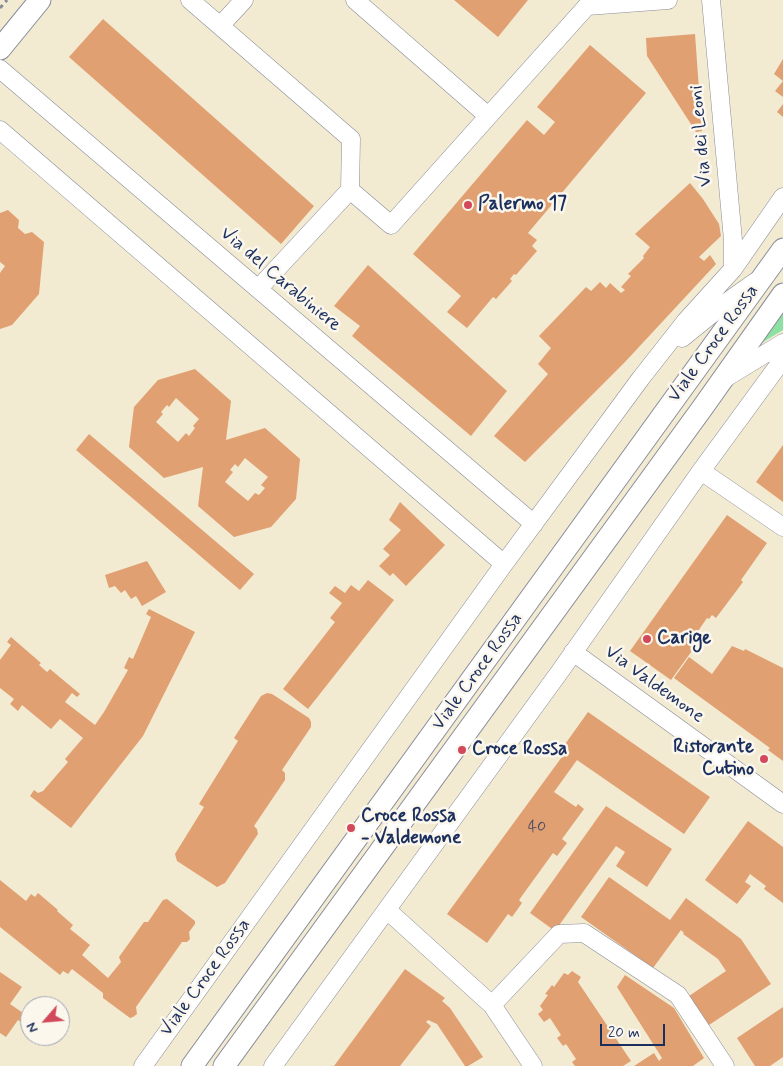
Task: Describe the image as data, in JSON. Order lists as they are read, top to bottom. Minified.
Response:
{"streets":{"street":["Via dei Leoni","Via del Carabiniere","Viale Croce Rossa","Via Valdemone"]},"crossings":[["Via dei Leoni","Viale Croce Rossa"],["Via del Carabiniere","Viale Croce Rossa"]],"places":["Palermo 17","Carige","Croce Rossa","Ristorante Cutino","Croce Rossa - Valdemone"],"house_numbers":["40"],"scale_bar":"20 m","north":"bottom left"}
